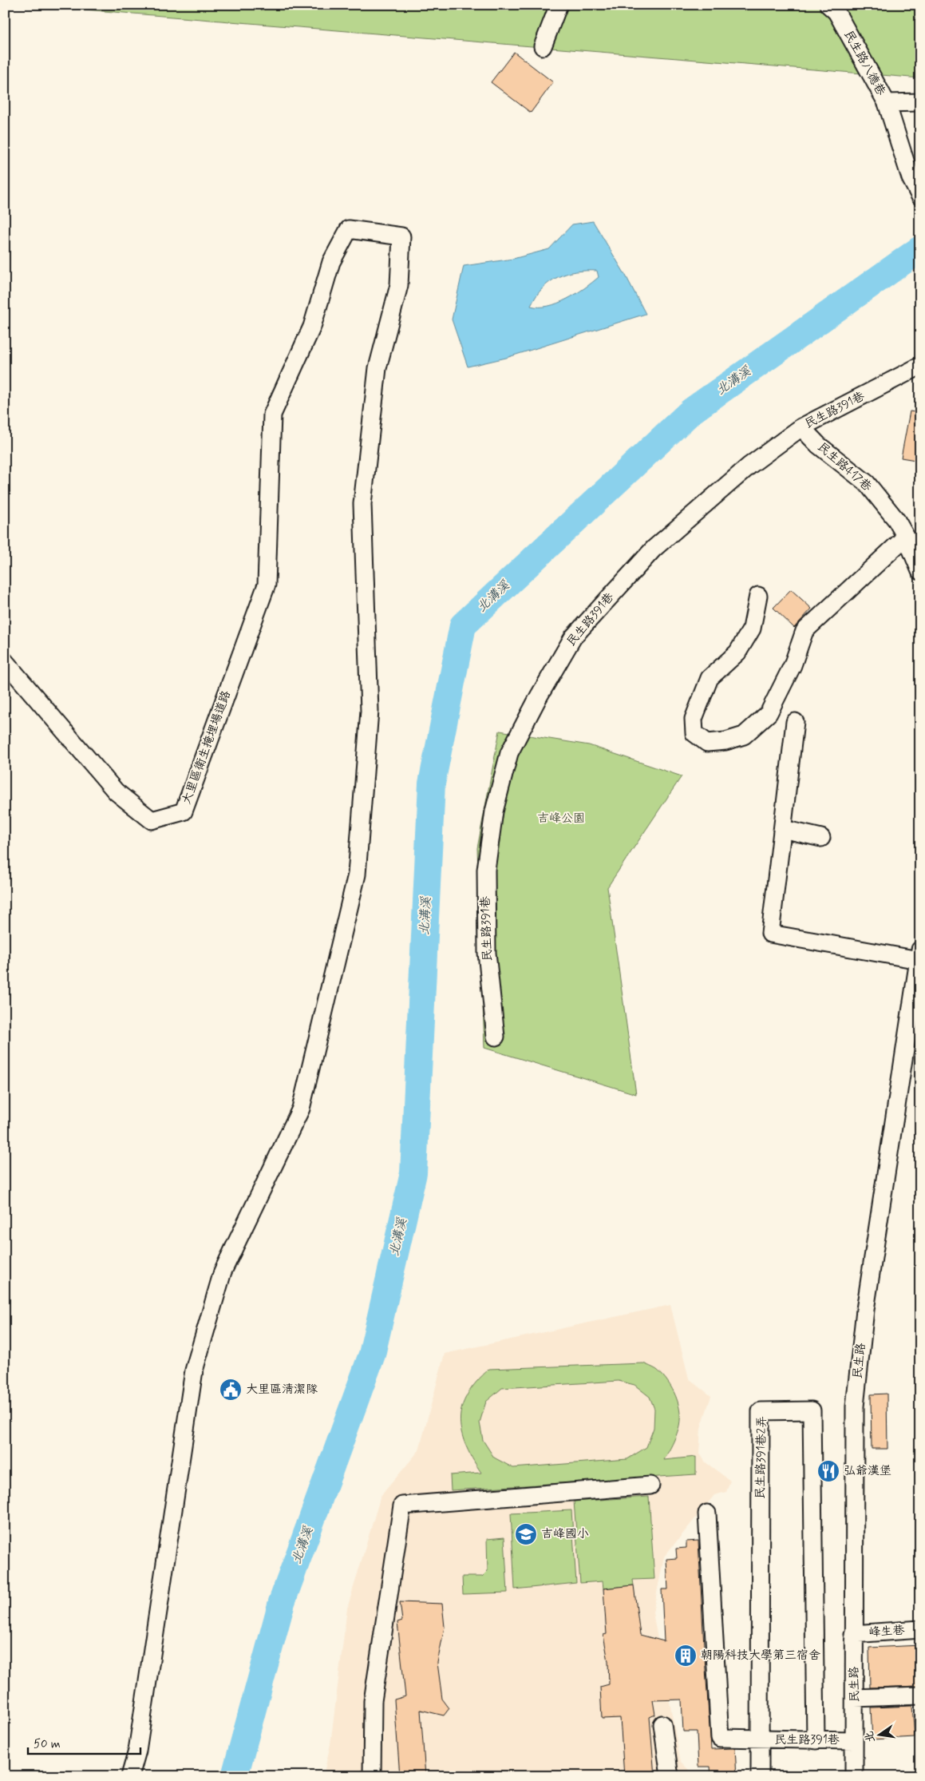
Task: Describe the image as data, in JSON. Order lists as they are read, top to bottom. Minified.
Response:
{"streets":{"street":["民生路八德巷","民生路391巷","民生路417巷","大里區衛生掩埋場道路","民生路","民生路391巷2弄","峰生巷"]},"crossings":[["民生路391巷","民生路417巷"],["民生路391巷","民生路"],["民生路391巷","民生路391巷2弄"],["民生路","峰生巷"]],"water":["北溝溪"],"parks":["吉峰公園"],"places":{"public building":["大里區清潔隊"],"restaurant":["弘爺漢堡"],"school or university":["吉峰國小"],"building":["朝陽科技大學第三宿舍"]},"scale_bar":"50 m","north":"left"}
